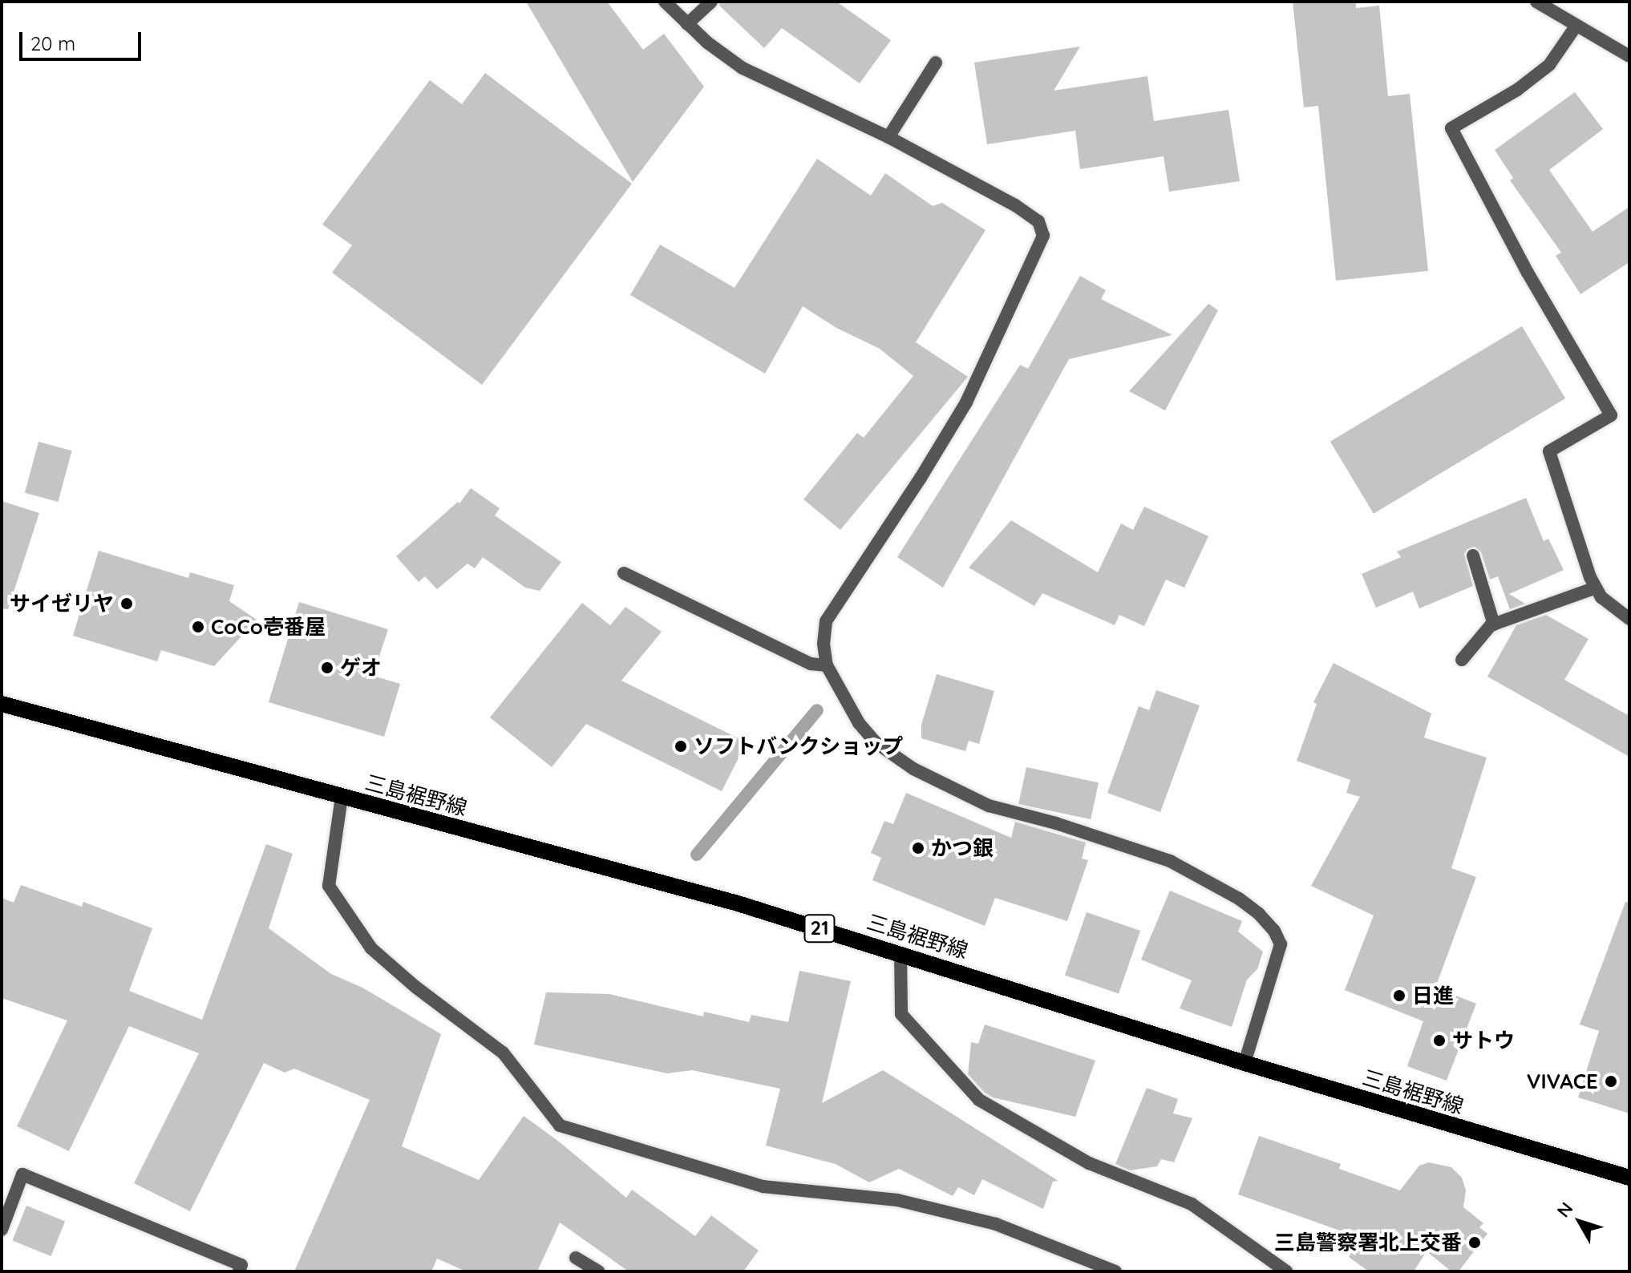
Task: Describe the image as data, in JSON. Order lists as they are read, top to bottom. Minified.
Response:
{"streets":{"main road":["三島裾野線","21"]},"places":["サイゼリヤ","CoCo壱番屋","ゲオ","ソフトバンクショップ","かつ銀","日進","サトウ","VIVACE","三島警察署北上交番"],"scale_bar":"20 m","north":"top left"}
